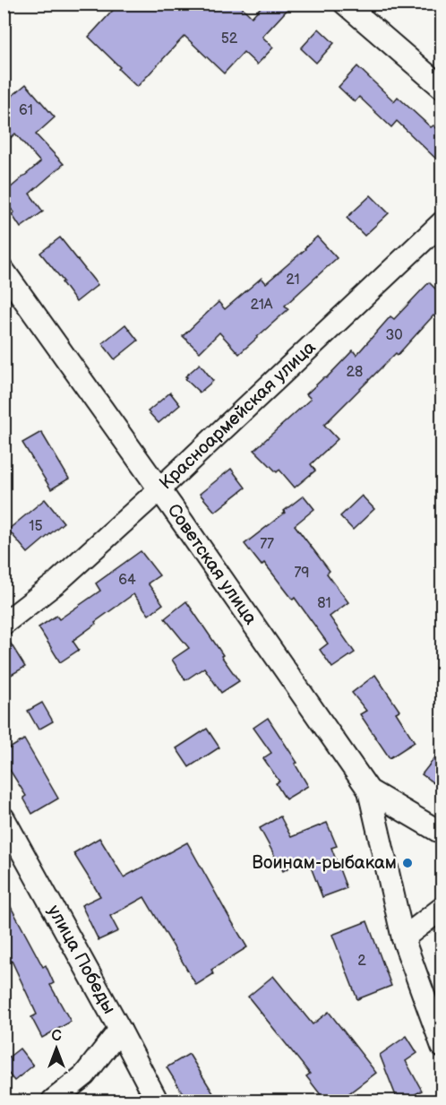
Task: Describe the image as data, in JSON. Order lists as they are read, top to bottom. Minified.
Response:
{"streets":{"street":["Красноармейская улица","Советская улица","улица Победы"]},"crossings":[["Красноармейская улица","Советская улица"]],"places":["Воинам-рыбакам"],"house_numbers":["52","61","21","21А","30","28","15","77","79","64","81","2"],"north":"top"}
